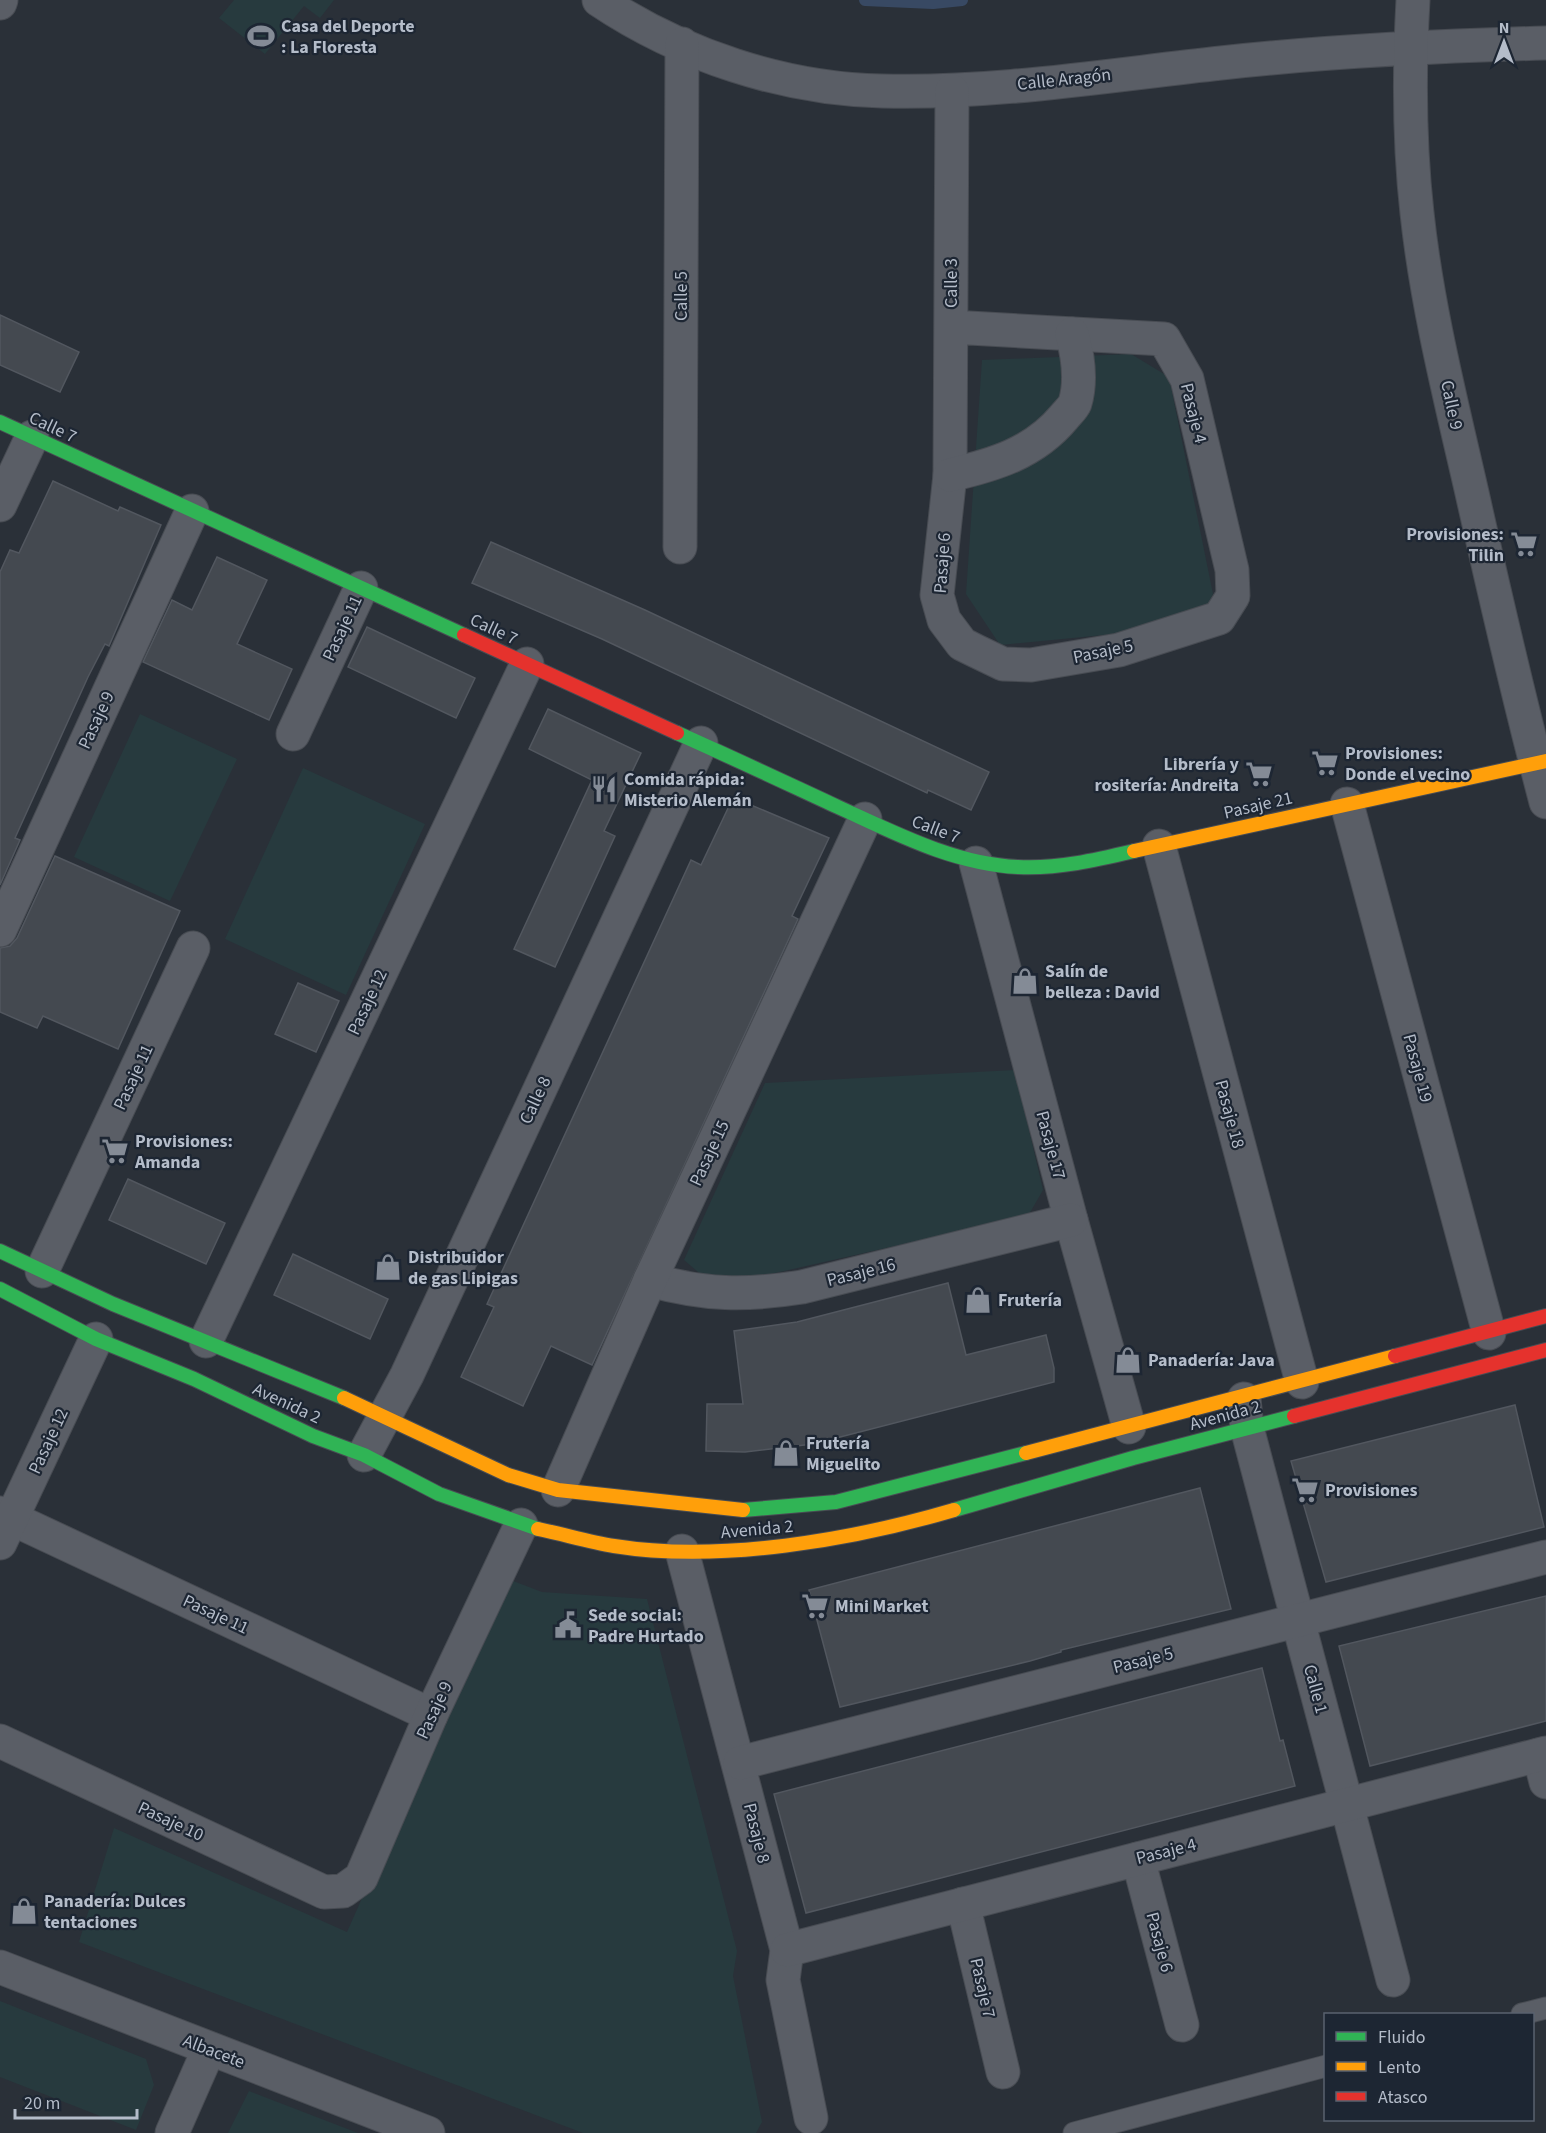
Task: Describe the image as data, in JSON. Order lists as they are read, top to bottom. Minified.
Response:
{"streets":{"street":["Calle Aragón","Calle 3","Calle 5","Calle 9","Pasaje 4","Calle 7","Pasaje 6","Pasaje 11","Pasaje 5","Pasaje 9","Pasaje 21","Pasaje 12","Pasaje 19","Calle 8","Pasaje 18","Pasaje 17","Pasaje 15","Pasaje 16","Avenida 2","Calle 1","Pasaje 10","Pasaje 8","Pasaje 7","Albacete"]},"crossings":[["Calle Aragón","Calle 3"],["Calle Aragón","Calle 5"],["Calle Aragón","Calle 9"],["Calle 3","Pasaje 4"],["Calle 3","Pasaje 6"],["Calle 9","Pasaje 21"],["Pasaje 4","Pasaje 6"],["Pasaje 4","Pasaje 5"],["Pasaje 4","Calle 1"],["Pasaje 4","Pasaje 8"],["Pasaje 4","Pasaje 7"],["Calle 7","Pasaje 11"],["Calle 7","Pasaje 9"],["Calle 7","Pasaje 21"],["Calle 7","Pasaje 12"],["Calle 7","Calle 8"],["Calle 7","Pasaje 17"],["Calle 7","Pasaje 15"],["Pasaje 6","Pasaje 5"],["Pasaje 11","Pasaje 9"],["Pasaje 11","Pasaje 12"],["Pasaje 11","Avenida 2"],["Pasaje 5","Calle 1"],["Pasaje 5","Pasaje 8"],["Pasaje 9","Avenida 2"],["Pasaje 9","Pasaje 10"],["Pasaje 21","Pasaje 19"],["Pasaje 21","Pasaje 18"],["Pasaje 21","Pasaje 17"],["Pasaje 12","Avenida 2"],["Pasaje 19","Avenida 2"],["Calle 8","Avenida 2"],["Pasaje 18","Avenida 2"],["Pasaje 17","Pasaje 16"],["Pasaje 17","Avenida 2"],["Pasaje 15","Pasaje 16"],["Pasaje 15","Avenida 2"],["Avenida 2","Calle 1"],["Avenida 2","Pasaje 8"]],"places":{"sports":["Casa del Deporte : La Floresta"],"supermarket":["Provisiones: Tilin","Provisiones: Donde el vecino","Librería y rositería: Andreita","Provisiones: Amanda","Provisiones","Mini Market"],"restaurant":["Comida rápida: Misterio Alemán"],"shop":["Salín de belleza : David","Distribuidor de gas Lipigas","Frutería","Panadería: Java","Frutería Miguelito","Panadería: Dulces tentaciones"],"public building":["Sede social: Padre Hurtado"]},"legend":["Fluido","Lento","Atasco"],"scale_bar":"20 m","north":"top"}
